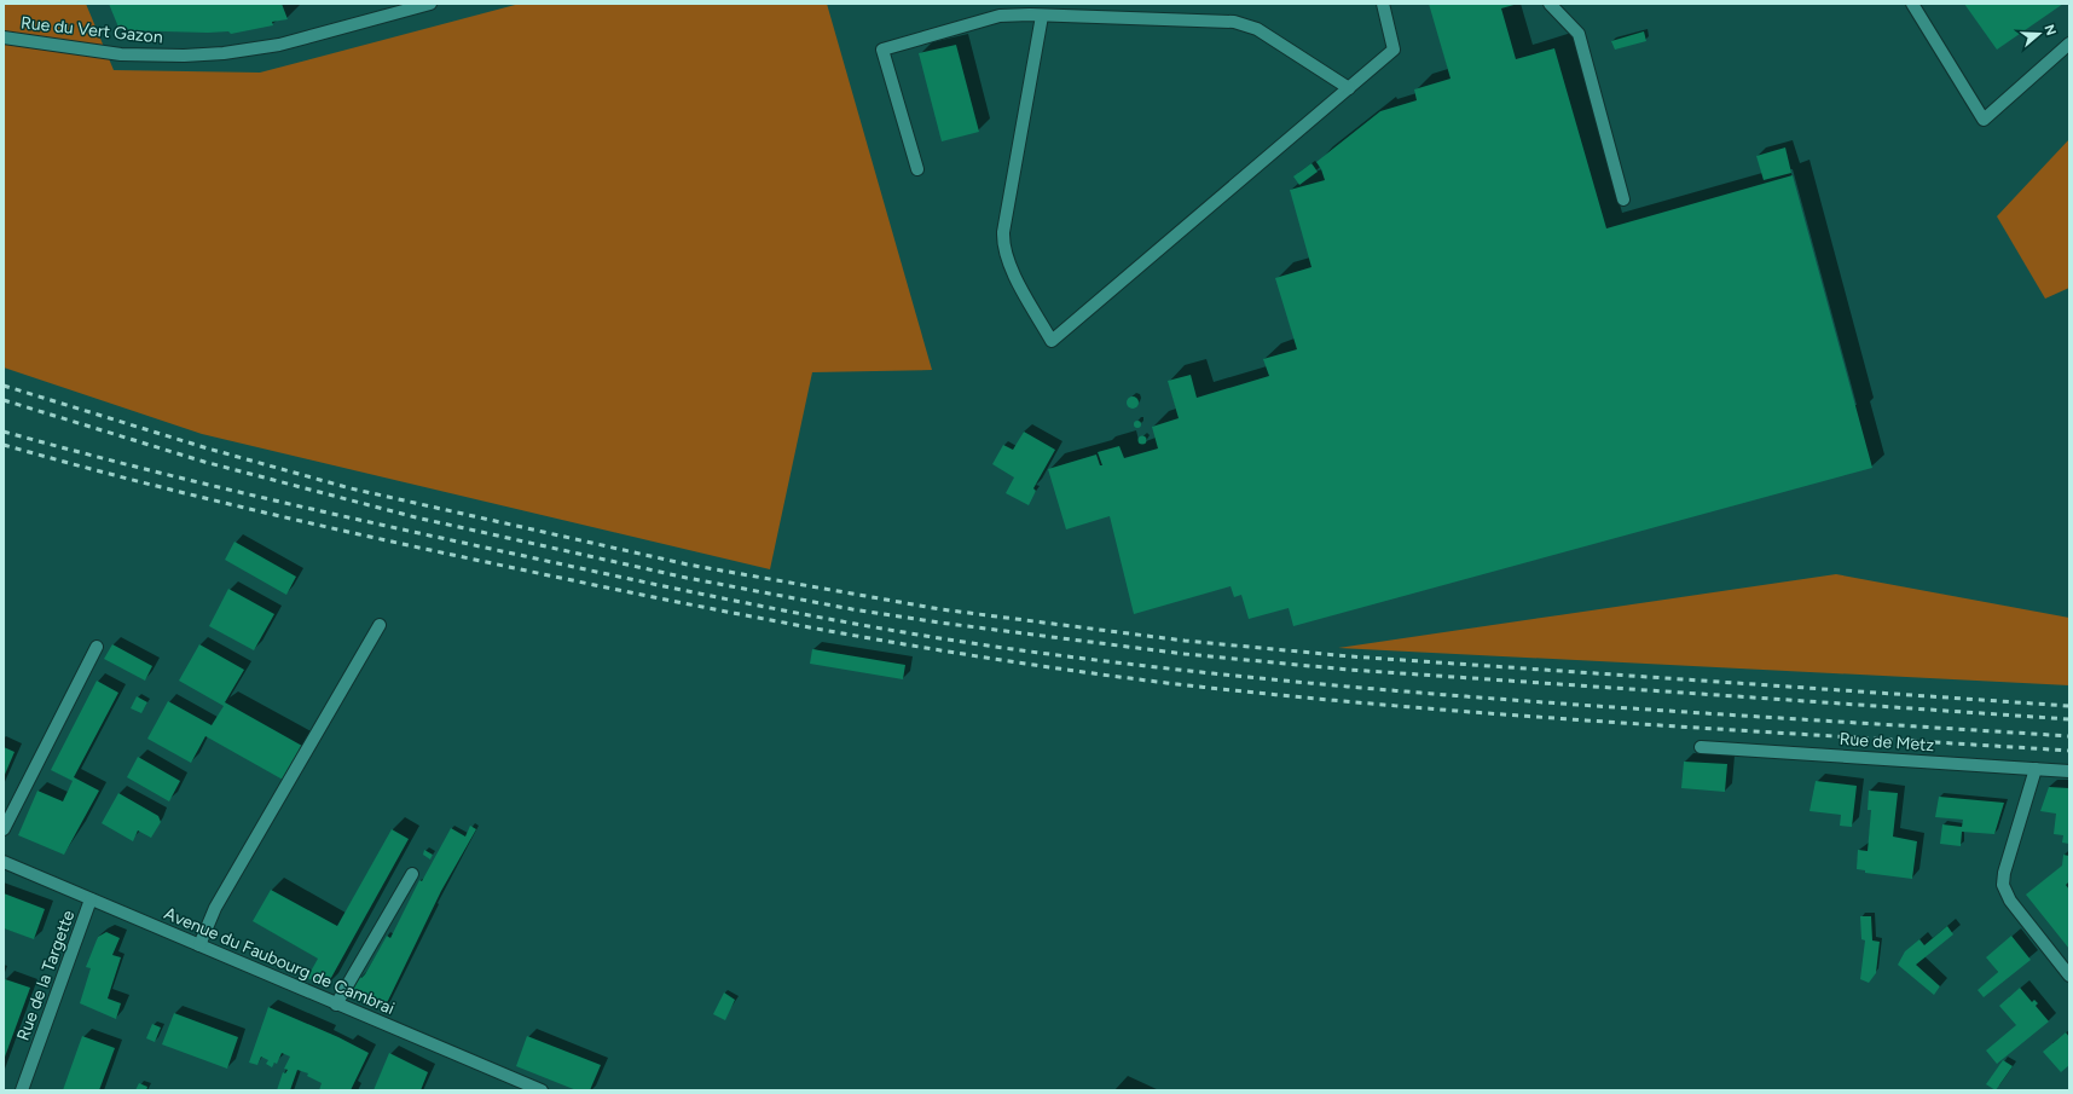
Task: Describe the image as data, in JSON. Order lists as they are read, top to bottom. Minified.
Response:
{"streets":{"street":["Rue du Vert Gazon","Rue de Metz","Avenue du Faubourg de Cambrai","Rue de la Targette"]},"crossings":[["Avenue du Faubourg de Cambrai","Rue de la Targette"]],"north":"right"}
